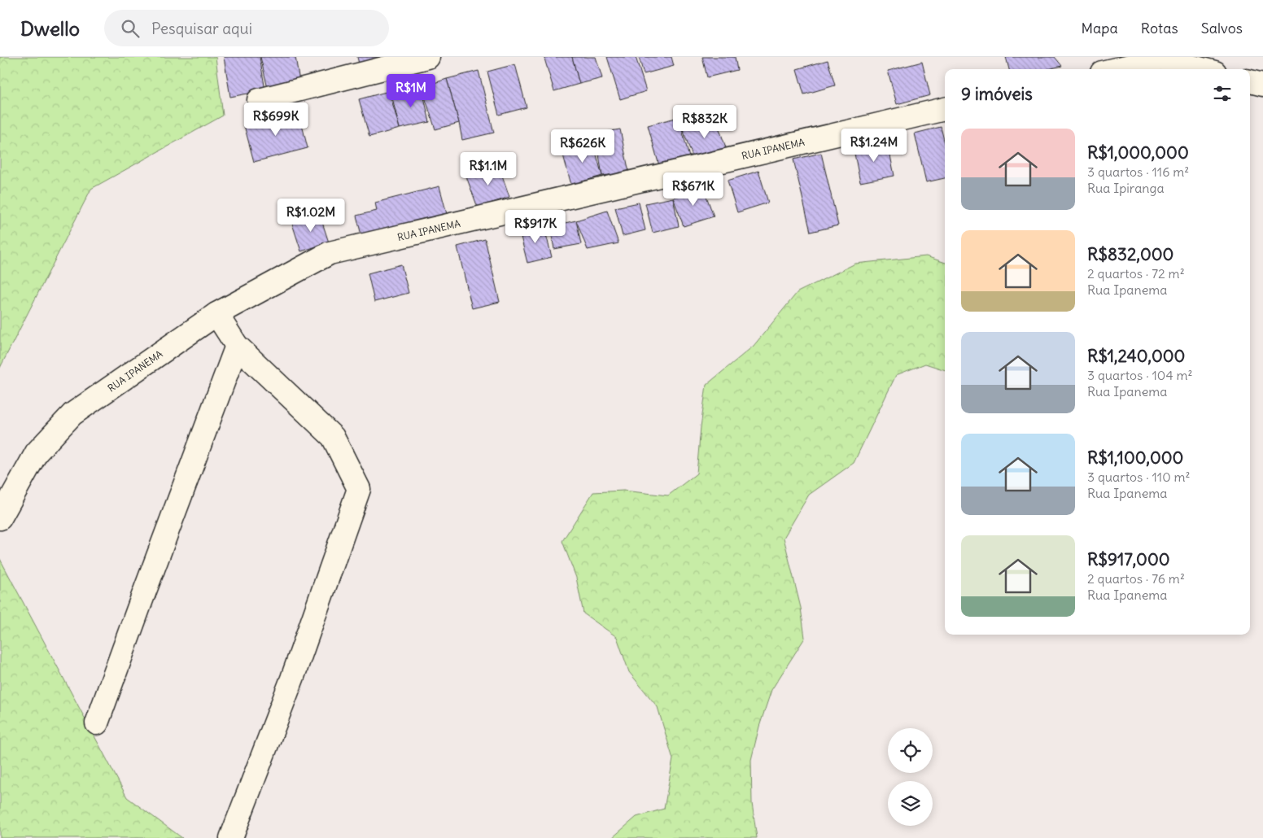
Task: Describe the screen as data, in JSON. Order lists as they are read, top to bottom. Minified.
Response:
{"streets":{"street":["RUA IPANEMA"]},"page":{"header":"Dwello","search":"Pesquisar aqui","nav":["Mapa","Rotas","Salvos"],"heading":"9 imóveis","price":["R$1M","R$699K","R$832K","R$1.24M","R$626K","R$1.1M","R$671K","R$1.02M","R$917K"],"list":[{"name":"R$1,000,000","note":"3 quartos · 116 m² · Rua Ipiranga"},{"name":"R$832,000","note":"2 quartos · 72 m² · Rua Ipanema"},{"name":"R$1,240,000","note":"3 quartos · 104 m² · Rua Ipanema"},{"name":"R$1,100,000","note":"3 quartos · 110 m² · Rua Ipanema"},{"name":"R$917,000","note":"2 quartos · 76 m² · Rua Ipanema"}]}}
